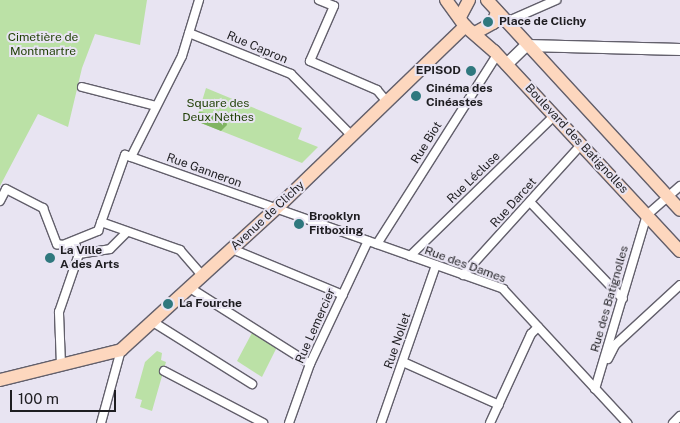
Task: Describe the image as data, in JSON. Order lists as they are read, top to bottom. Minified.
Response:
{"streets":{"main road":["Boulevard des Batignolles","Avenue de Clichy"],"street":["Rue Capron","Rue Biot","Rue Ganneron","Rue Lécluse","Rue Darcet","Rue des Dames","Rue des Batignolles","Rue Lemercier","Rue Nollet"]},"crossings":[["Rue Capron","Avenue de Clichy"],["Boulevard des Batignolles","Rue Biot"],["Boulevard des Batignolles","Rue Lécluse"],["Boulevard des Batignolles","Rue Darcet"],["Boulevard des Batignolles","Rue des Batignolles"],["Rue Biot","Rue des Dames"],["Rue Ganneron","Avenue de Clichy"],["Rue Ganneron","Rue des Dames"],["Rue Lécluse","Rue des Dames"],["Rue Darcet","Rue des Dames"],["Avenue de Clichy","Rue des Dames"],["Rue des Dames","Rue des Batignolles"],["Rue des Dames","Rue Lemercier"],["Rue des Dames","Rue Nollet"]],"parks":["Cimetière de Montmartre","Square des Deux Nèthes"],"places":["Place de Clichy","EPISOD","Cinéma des Cinéastes","Brooklyn Fitboxing","La Ville A des Arts","La Fourche"],"scale_bar":"100 m"}
